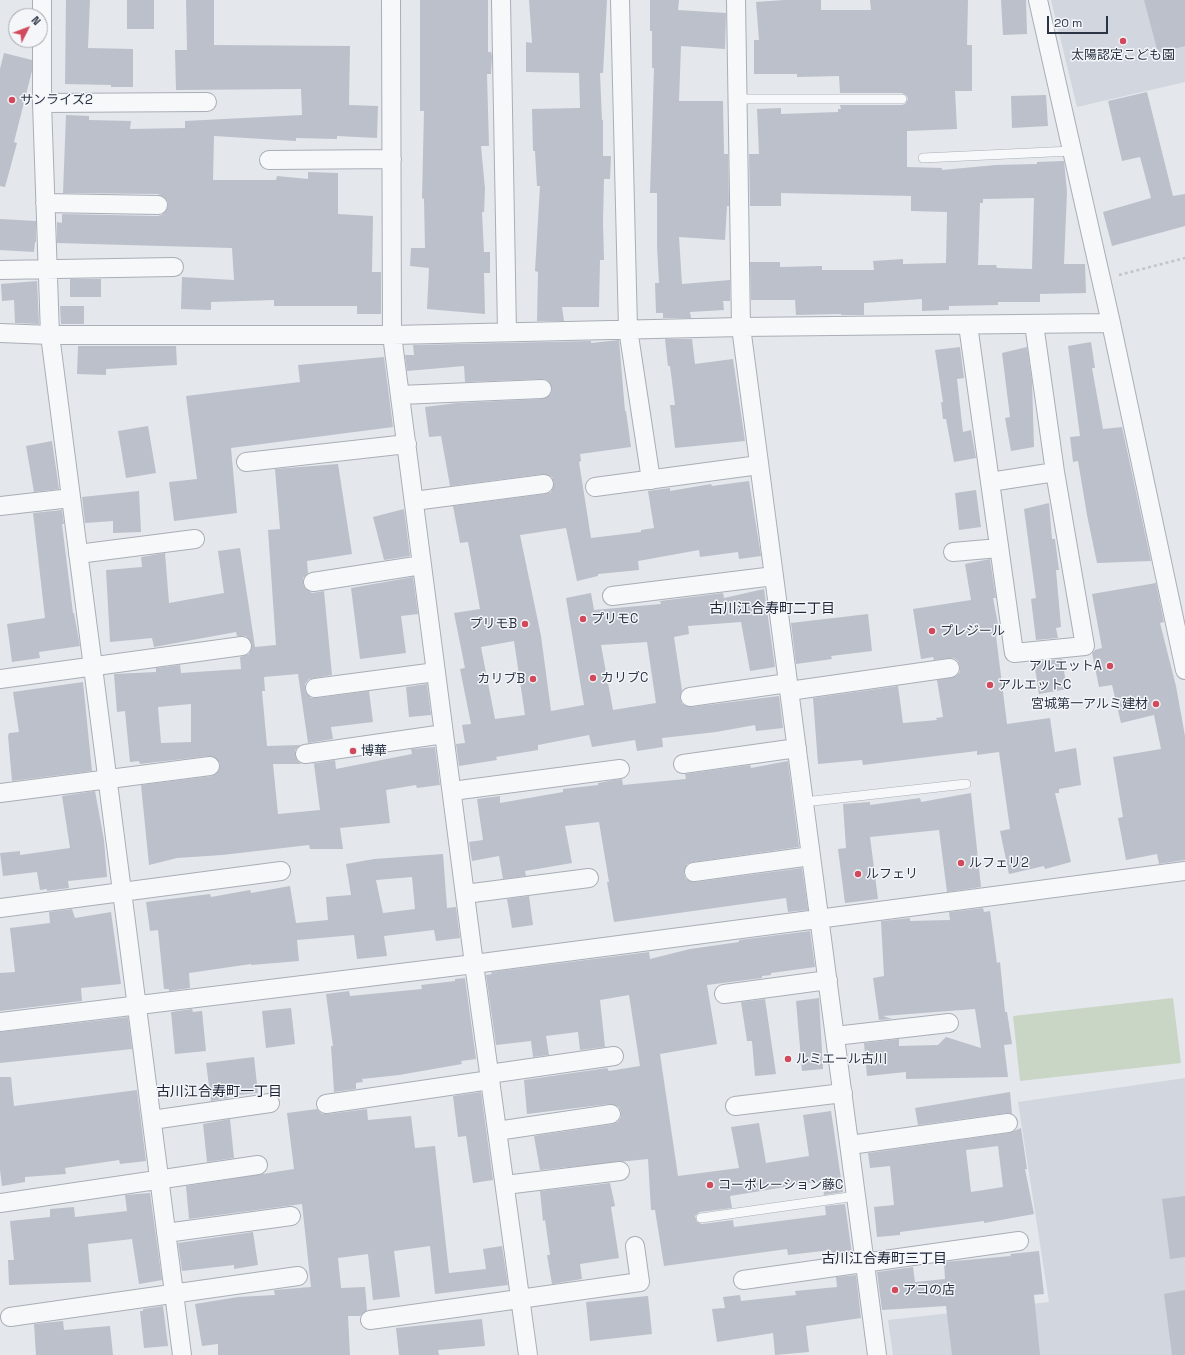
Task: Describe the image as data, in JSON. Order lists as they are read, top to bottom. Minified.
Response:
{"districts":["古川江合寿町二丁目","古川江合寿町一丁目","古川江合寿町三丁目"],"places":["太陽認定こども園","サンライズ2","プリモC","プリモB","プレジール","アルエットA","カリブC","カリブB","アルエットC","宮城第一アルミ建材","博華","ルフェリ2","ルフェリ","ルミエール古川","コーポレーション藤C","アコの店"],"scale_bar":"20 m","north":"top right"}
